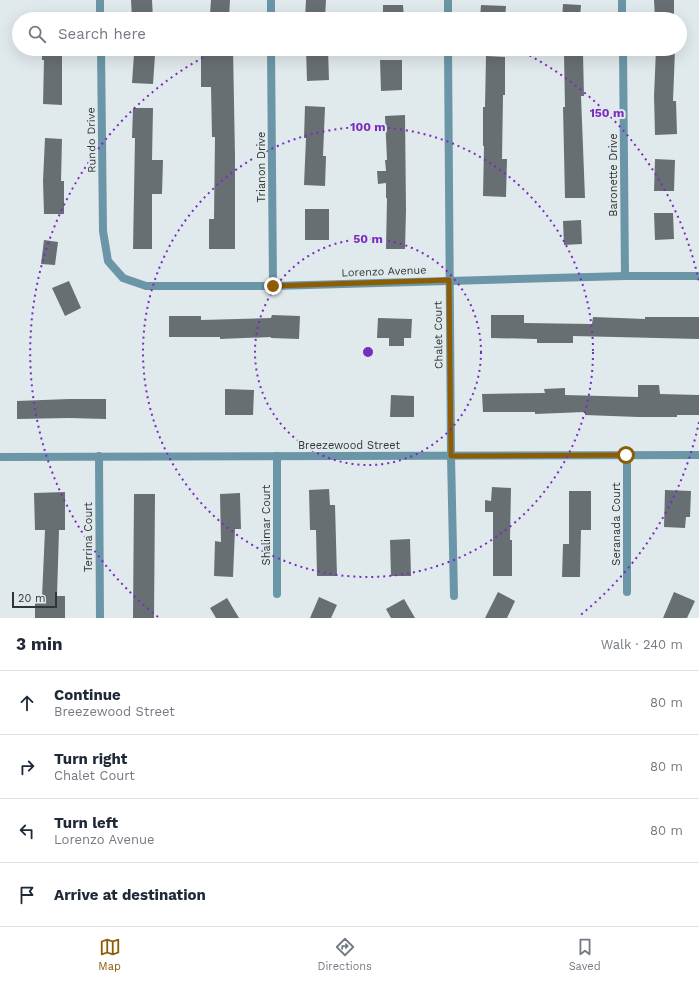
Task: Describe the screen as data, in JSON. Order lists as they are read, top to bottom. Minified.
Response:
{"streets":{"street":["Rundo Drive","Trianon Drive","Baronette Drive","Lorenzo Avenue","Chalet Court","Breezewood Street","Seranada Court","Shalimar Court","Terrina Court"]},"crossings":[["Rundo Drive","Lorenzo Avenue"],["Trianon Drive","Lorenzo Avenue"],["Baronette Drive","Lorenzo Avenue"],["Lorenzo Avenue","Chalet Court"],["Chalet Court","Breezewood Street"],["Breezewood Street","Seranada Court"],["Breezewood Street","Shalimar Court"],["Breezewood Street","Terrina Court"]],"scale_bar":"20 m","page":{"search":"Search here","scale":"20 m","heading":["3 min","Walk · 240 m"],"list":[["Continue","Breezewood Street","80 m"],["Turn right","Chalet Court","80 m"],["Turn left","Lorenzo Avenue","80 m"],"Arrive at destination"],"nav":["Map","Directions","Saved"]},"rings":["150 m","100 m","50 m"]}
